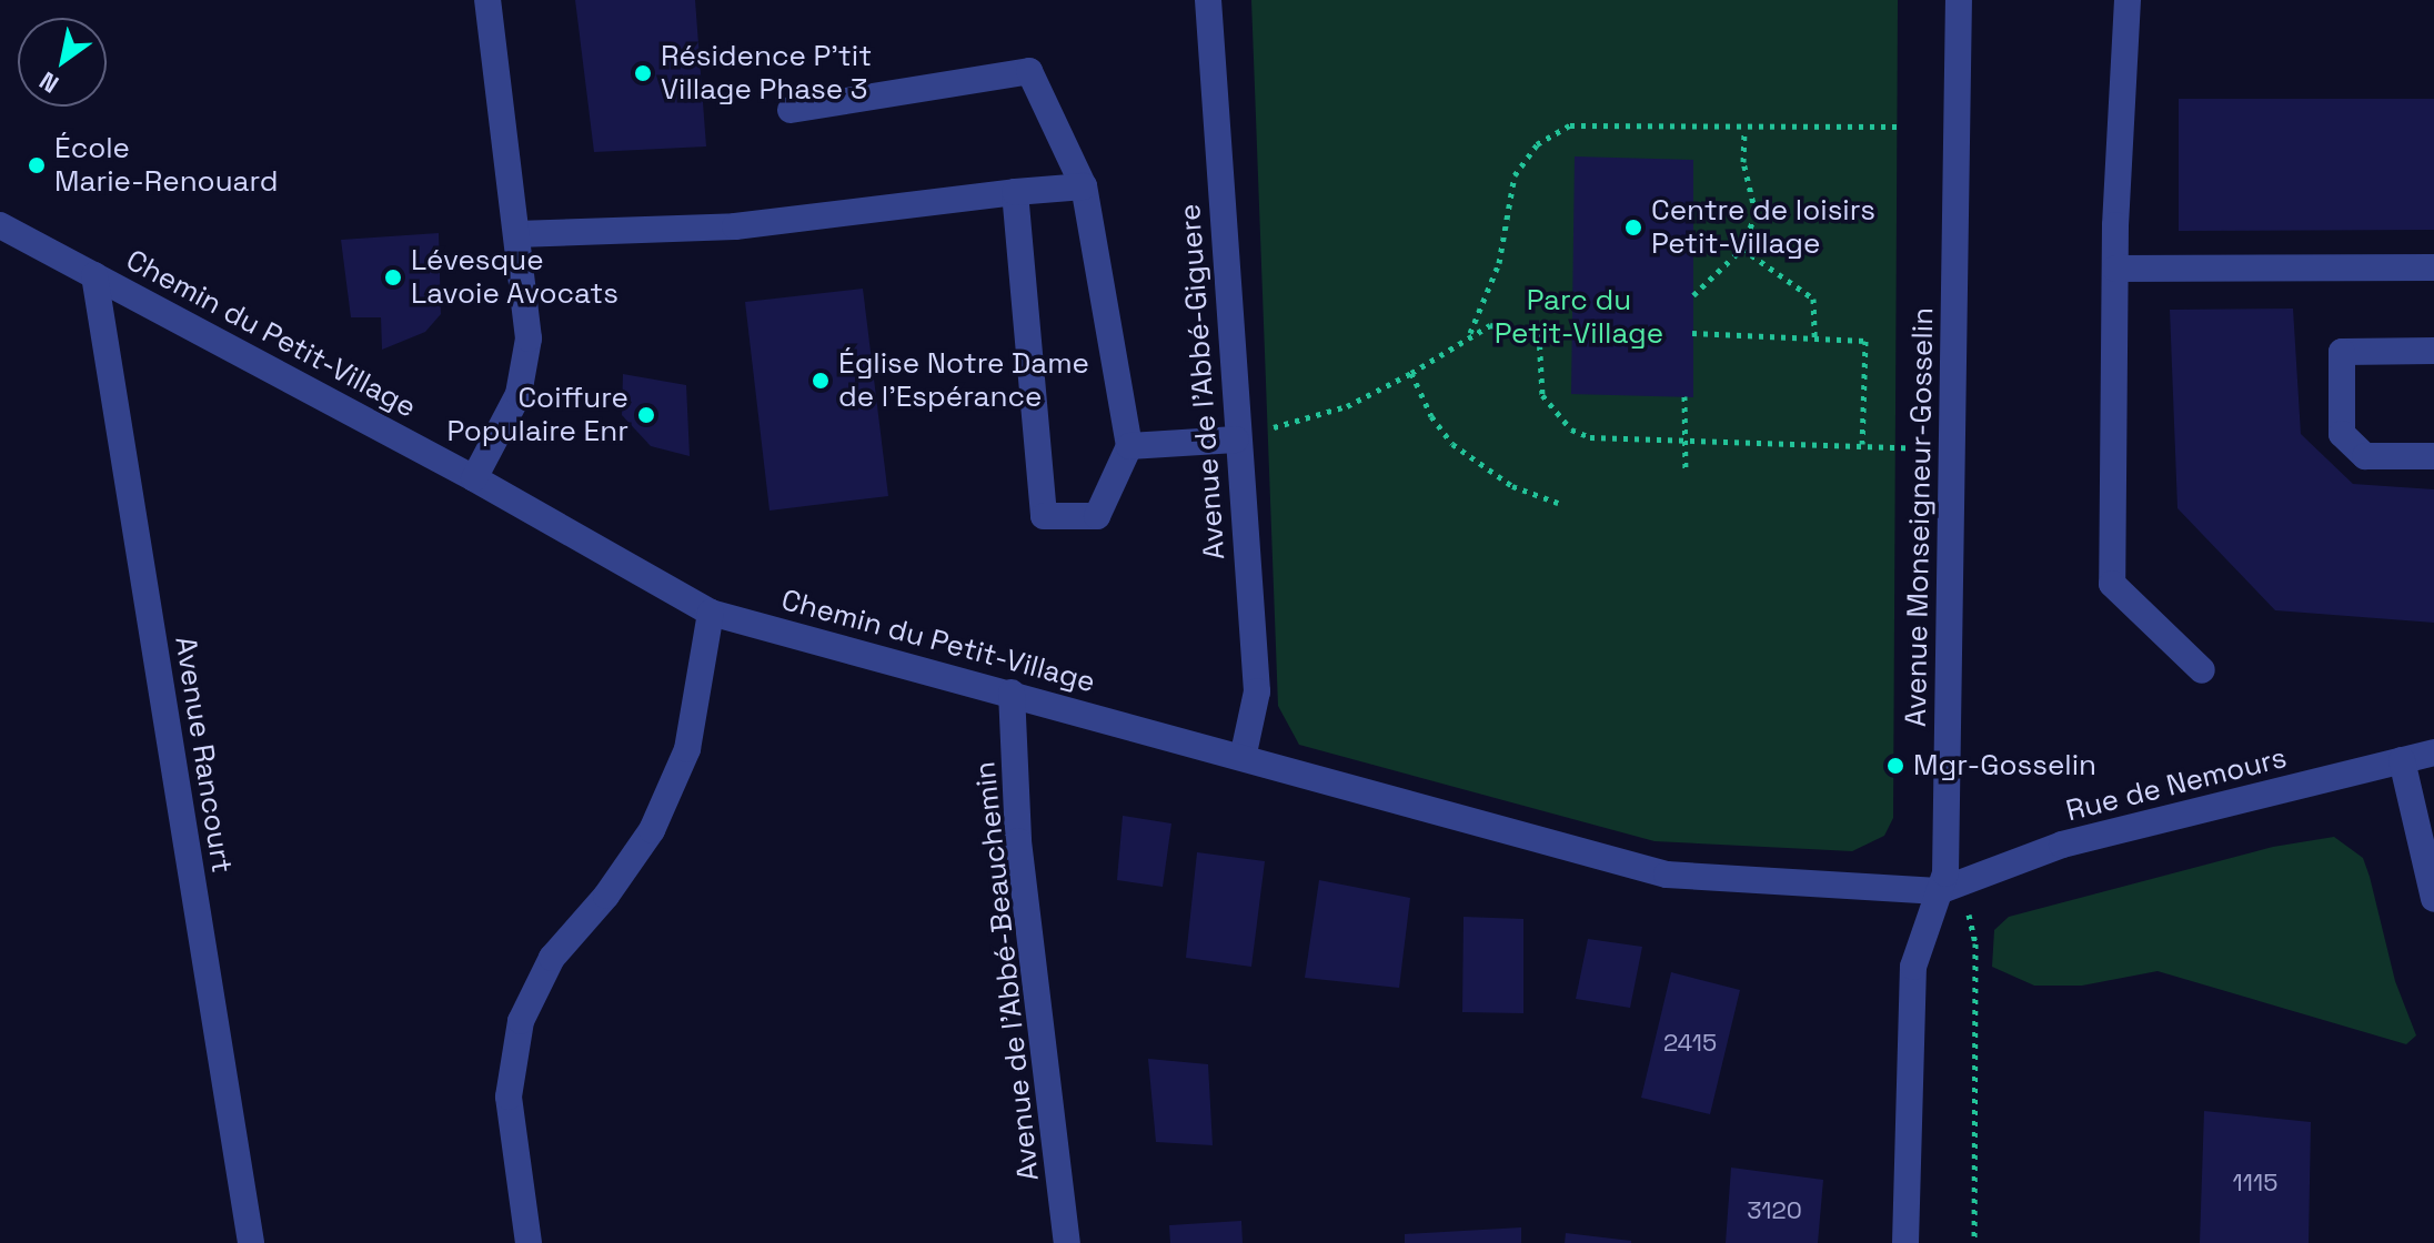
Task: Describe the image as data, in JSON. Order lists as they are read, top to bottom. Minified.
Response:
{"streets":{"street":["Chemin du Petit-Village","Avenue de l'Abbé-Giguere","Avenue Monseigneur-Gosselin","Avenue Rancourt","Rue de Nemours","Avenue de l'Abbé-Beauchemin"]},"crossings":[["Chemin du Petit-Village","Avenue de l'Abbé-Giguere"],["Chemin du Petit-Village","Avenue Monseigneur-Gosselin"],["Chemin du Petit-Village","Avenue Rancourt"],["Chemin du Petit-Village","Rue de Nemours"],["Chemin du Petit-Village","Avenue de l'Abbé-Beauchemin"],["Avenue Monseigneur-Gosselin","Rue de Nemours"]],"parks":["Parc du Petit-Village"],"places":["Résidence P'tit Village Phase 3","École Marie-Renouard","Centre de loisirs Petit-Village","Lévesque Lavoie Avocats","Église Notre Dame de l'Espérance","Coiffure Populaire Enr","Mgr-Gosselin"],"house_numbers":["2415","1115","3120"],"north":"bottom left"}
